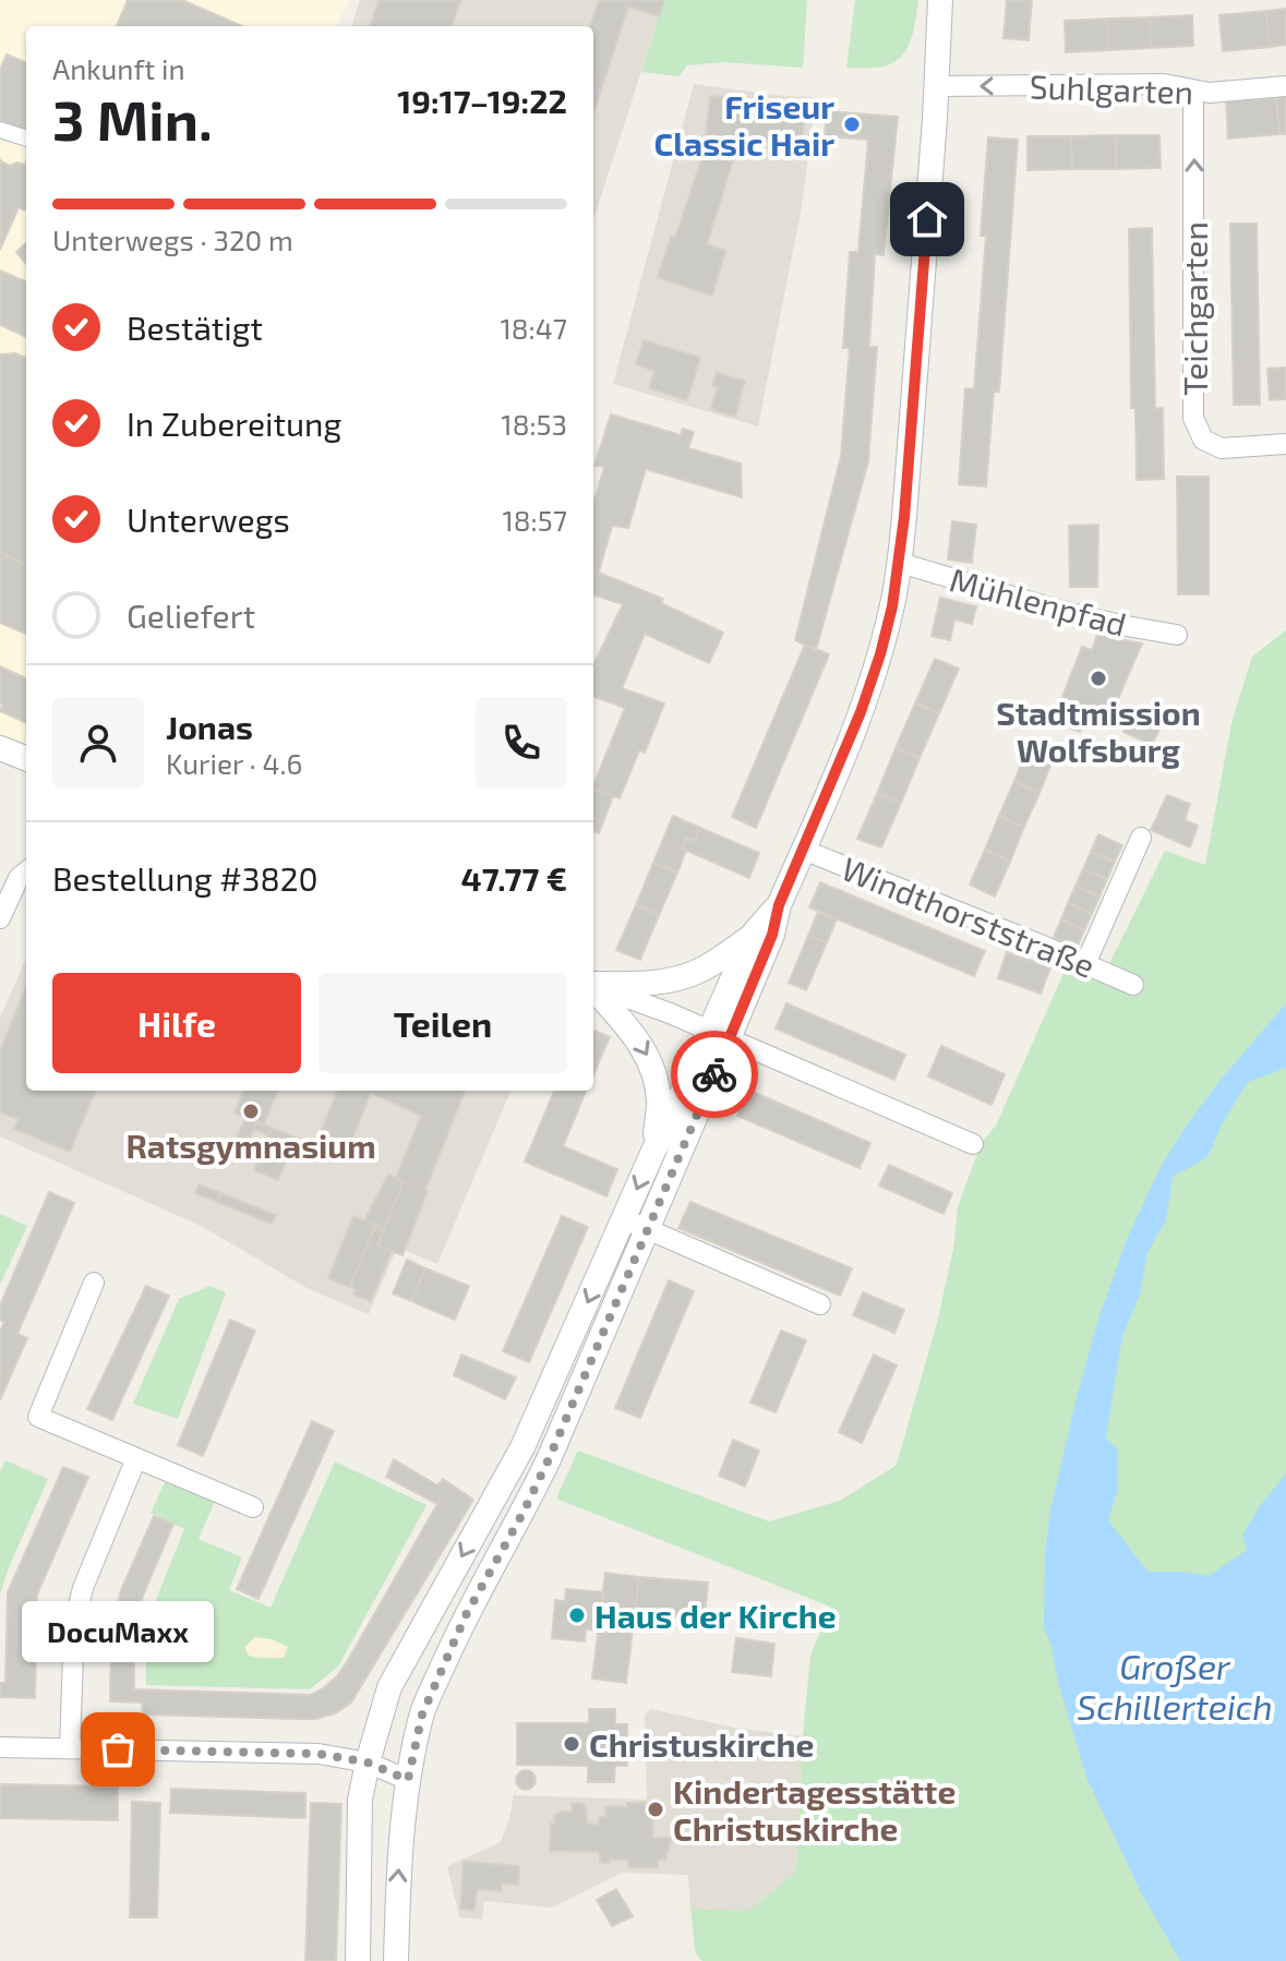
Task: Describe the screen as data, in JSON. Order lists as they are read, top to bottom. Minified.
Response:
{"streets":{"street":["Suhlgarten","Teichgarten","Mühlenpfad","Windthorststraße"]},"crossings":[["Suhlgarten","Teichgarten"]],"one_way":["Suhlgarten","Teichgarten"],"water":["Großer Schillerteich"],"places":["Friseur Classic Hair","Stadtmission Wolfsburg","Ratsgymnasium","Haus der Kirche","Christuskirche","DocuMaxx","Kindertagesstätte Christuskirche"],"page":{"heading":["3 Min.","Ankunft in","19:17–19:22"],"panel":["Jonas","Kurier · 4.6","Bestellung #3820","47.77 €"],"bar":"Unterwegs · 320 m","list":[["Bestätigt","18:47"],["In Zubereitung","18:53"],["Unterwegs","18:57"],"Geliefert"],"buttons":["Hilfe","Teilen"],"bubble":"DocuMaxx"}}
